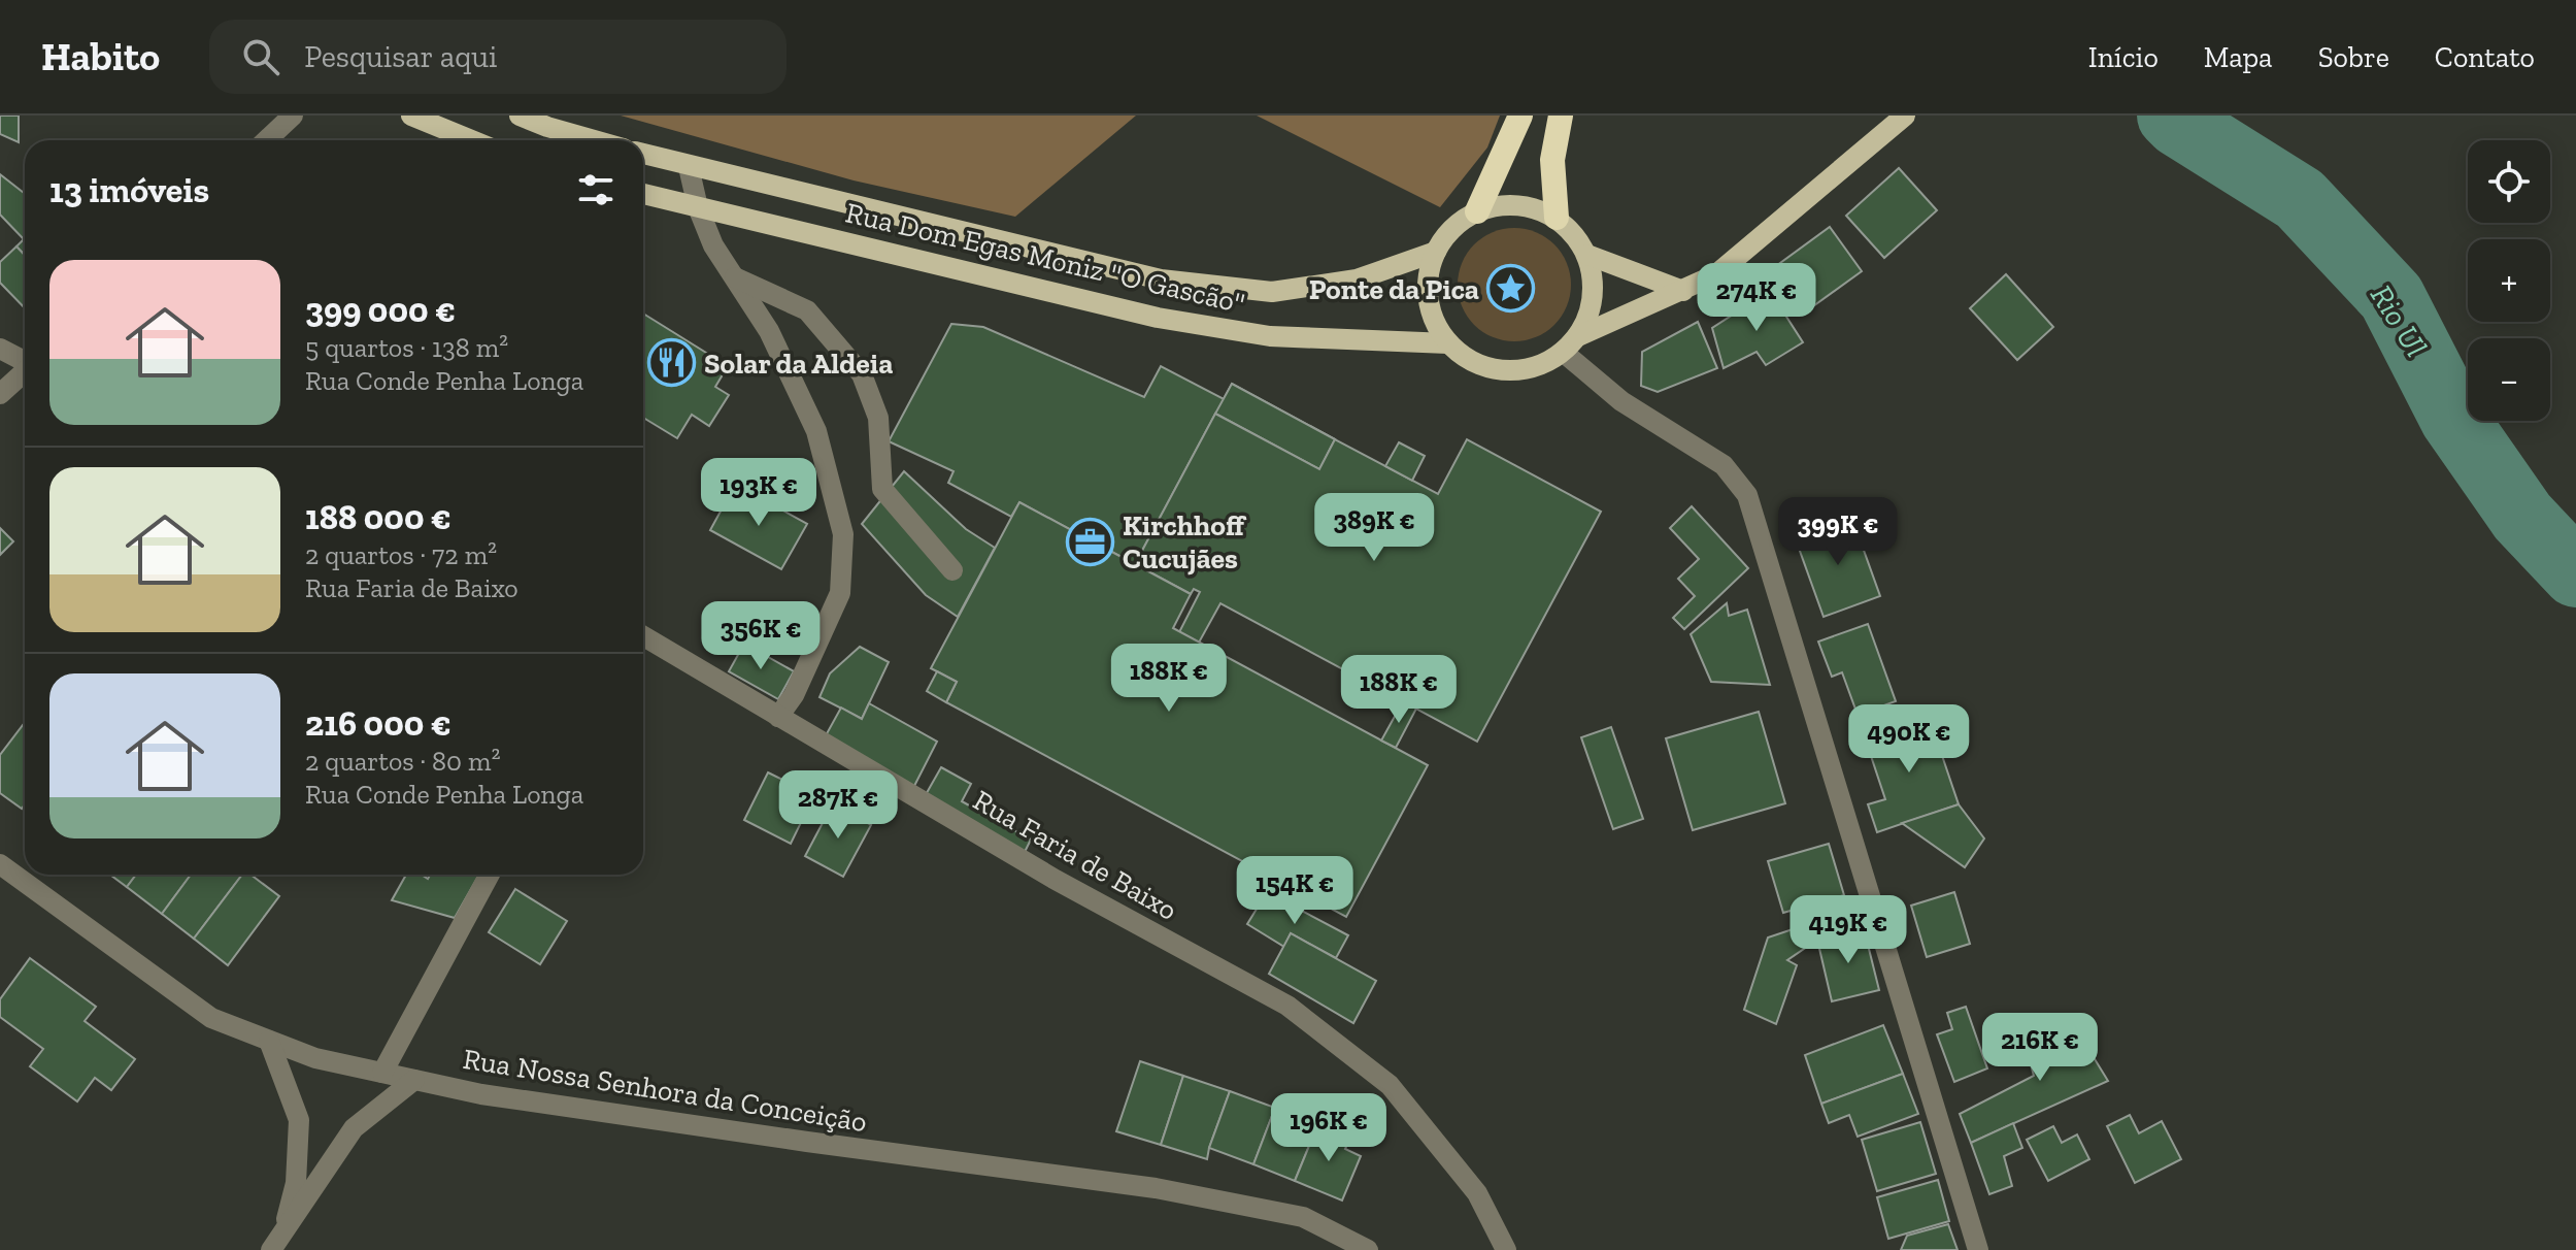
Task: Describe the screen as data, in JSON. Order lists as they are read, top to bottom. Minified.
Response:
{"streets":{"main road":["Rua Dom Egas Moniz \"O Gascão\""],"street":["Rua Faria de Baixo","Rua Nossa Senhora da Conceição"]},"water":["Rio Ul"],"places":{"place":["Ponte da Pica"],"restaurant":["Solar da Aldeia"],"office":["Kirchhoff Cucujães"]},"page":{"header":"Habito","search":"Pesquisar aqui","nav":["Início","Mapa","Sobre","Contato"],"map_buttons":["+","−"],"heading":"13 imóveis","list":[{"name":"399 000 €","note":"5 quartos · 138 m² · Rua Conde Penha Longa"},{"name":"188 000 €","note":"2 quartos · 72 m² · Rua Faria de Baixo"},{"name":"216 000 €","note":"2 quartos · 80 m² · Rua Conde Penha Longa"}],"price":["274K €","193K €","389K €","399K €","356K €","188K €","188K €","490K €","287K €","154K €","419K €","216K €","196K €"]}}
